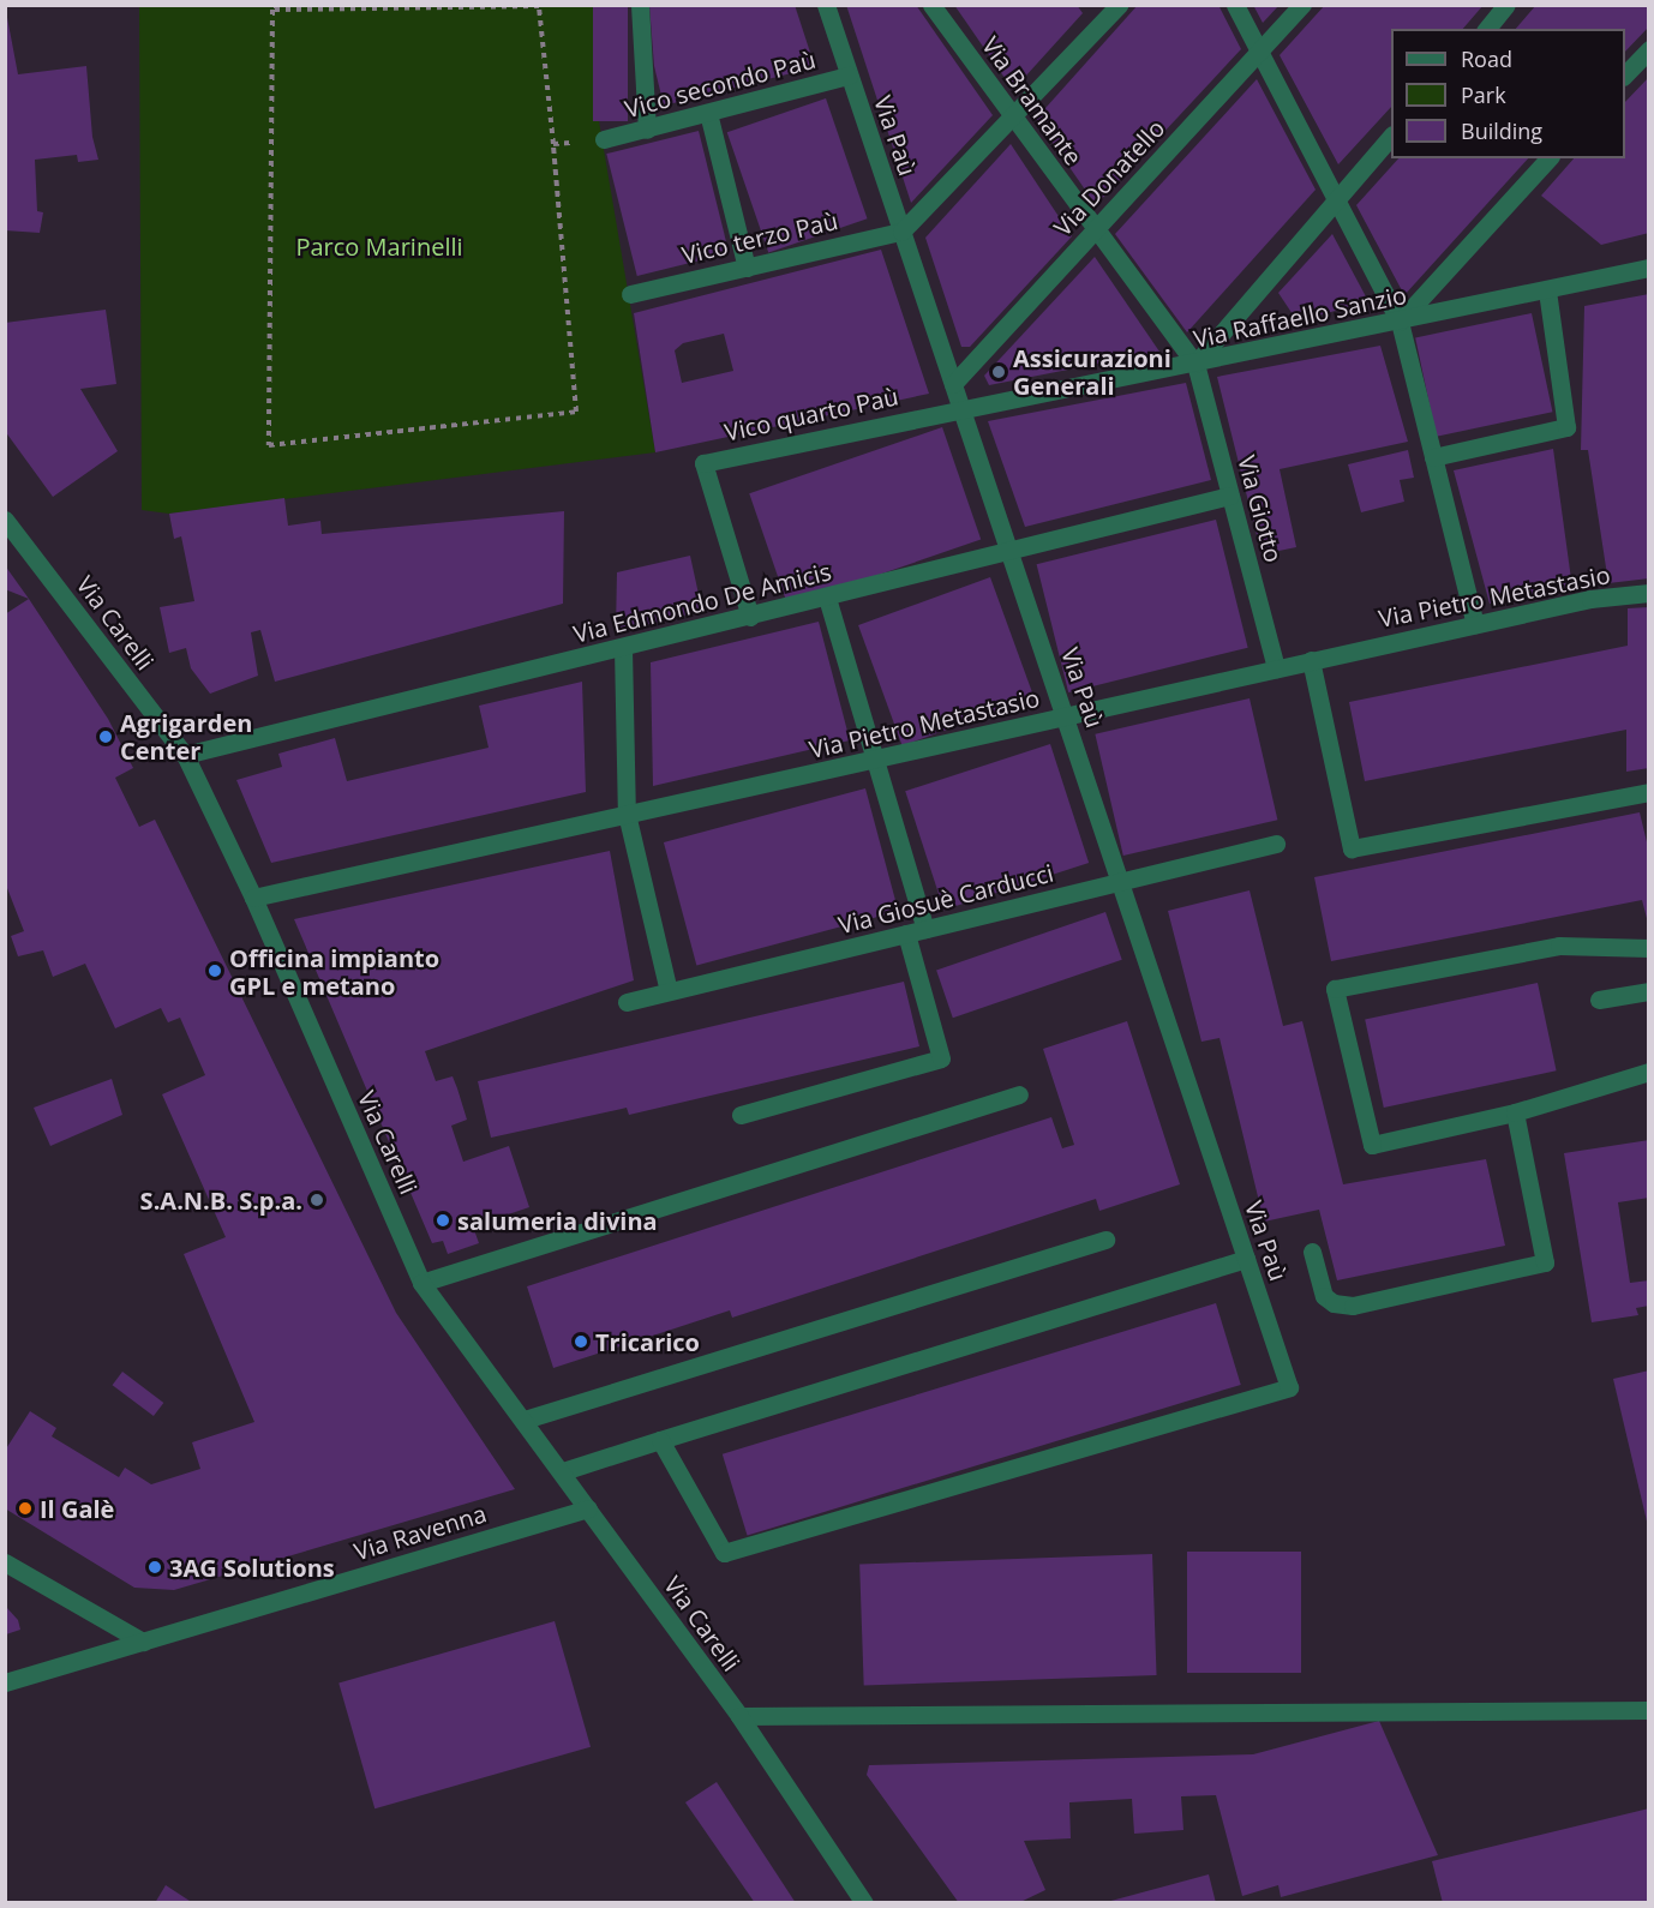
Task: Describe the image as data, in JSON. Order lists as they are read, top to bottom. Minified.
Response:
{"streets":{"street":["Vico secondo Paù","Via Bramante","Via Paù","Via Donatello","Vico terzo Paù","Via Raffaello Sanzio","Vico quarto Paù","Via Giotto","Via Pietro Metastasio","Via Edmondo De Amicis","Via Carelli","Via Giosuè Carducci","Via Ravenna"]},"crossings":[["Vico secondo Paù","Via Paù"],["Via Bramante","Via Donatello"],["Via Bramante","Via Raffaello Sanzio"],["Via Bramante","Via Giotto"],["Via Paù","Via Donatello"],["Via Paù","Vico terzo Paù"],["Via Paù","Via Raffaello Sanzio"],["Via Paù","Vico quarto Paù"],["Via Paù","Via Pietro Metastasio"],["Via Paù","Via Edmondo De Amicis"],["Via Paù","Via Giosuè Carducci"],["Via Raffaello Sanzio","Vico quarto Paù"],["Via Raffaello Sanzio","Via Giotto"],["Vico quarto Paù","Via Edmondo De Amicis"],["Via Giotto","Via Pietro Metastasio"],["Via Giotto","Via Edmondo De Amicis"],["Via Pietro Metastasio","Via Carelli"],["Via Edmondo De Amicis","Via Carelli"],["Via Carelli","Via Ravenna"]],"parks":["Parco Marinelli"],"places":["Assicurazioni Generali","Agrigarden Center","Officina impianto GPL e metano","S.A.N.B. S.p.a.","salumeria divina","Tricarico","Il Galè","3AG Solutions"],"legend":["Road","Park","Building"]}
